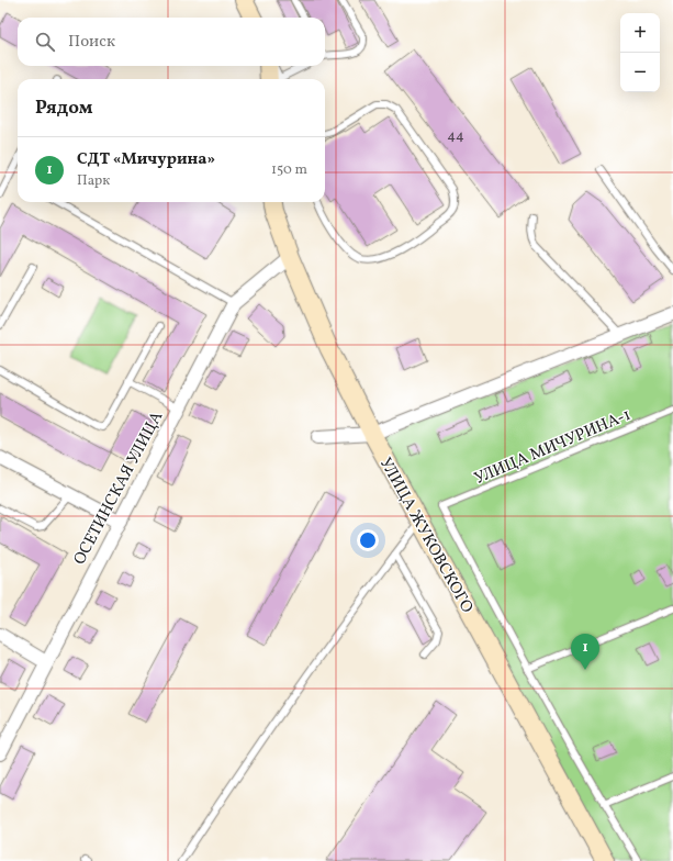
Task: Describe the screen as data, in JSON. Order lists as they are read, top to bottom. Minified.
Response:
{"streets":{"main road":["УЛИЦА ЖУКОВСКОГО"],"street":["ОСЕТИНСКАЯ УЛИЦА"],"lane":["УЛИЦА МИЧУРИНА-1"]},"crossings":[["ОСЕТИНСКАЯ УЛИЦА","УЛИЦА ЖУКОВСКОГО"]],"house_numbers":["44"],"page":{"map_buttons":["+","−"],"search":"Поиск","heading":"Рядом","list":[{"mark":"1","name":"СДТ «Мичурина»","note":"Парк","value":"150 m"}],"pins":"1"}}
